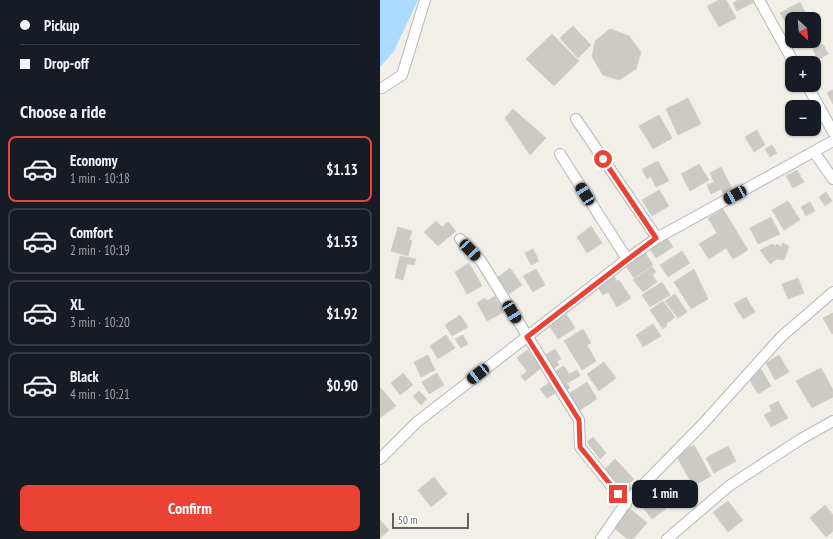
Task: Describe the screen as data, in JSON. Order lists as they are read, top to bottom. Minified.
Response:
{"scale_bar":"50 m","north":"bottom right","page":{"banner":["Pickup","Drop-off"],"map_buttons":["+","−"],"heading":"Choose a ride","list":[{"name":"Economy","note":"1 min · 10:18","value":"$1.13"},{"name":"Comfort","note":"2 min · 10:19","value":"$1.53"},{"name":"XL","note":"3 min · 10:20","value":"$1.92"},{"name":"Black","note":"4 min · 10:21","value":"$0.90"}],"buttons":"Confirm","bubble":"1 min","scale":"50 m"}}
